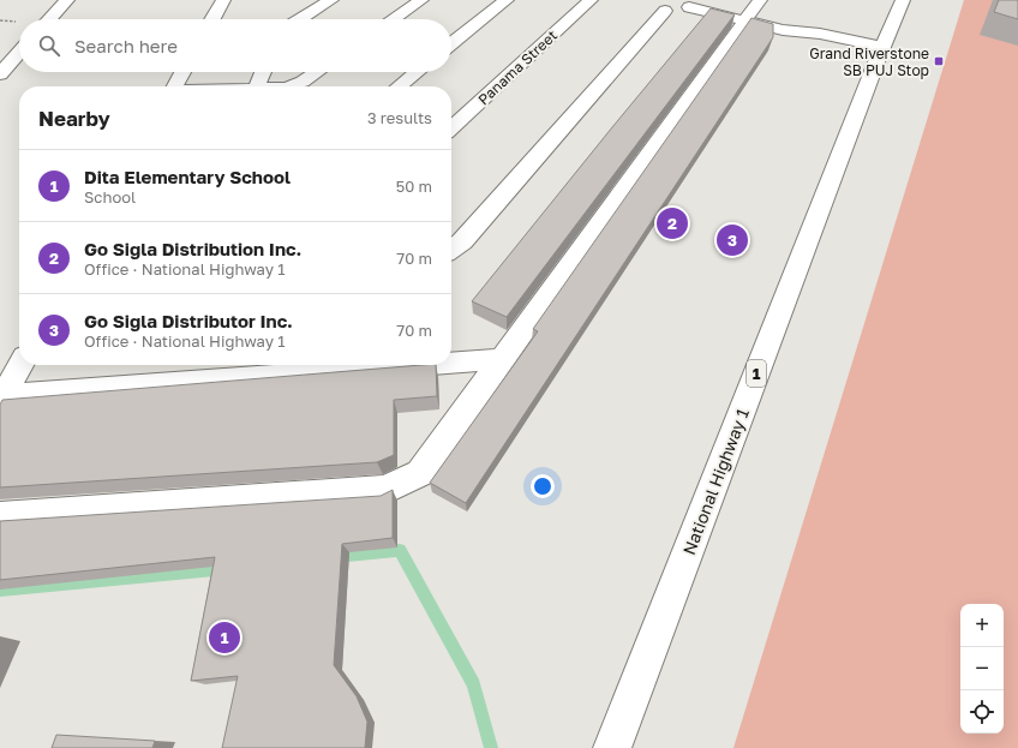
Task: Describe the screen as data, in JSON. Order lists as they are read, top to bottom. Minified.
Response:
{"streets":{"main road":["Panama Street","1","National Highway 1"]},"places":{"transit":["Grand Riverstone SB PUJ Stop"]},"page":{"search":"Search here","heading":["Nearby","3 results"],"list":[{"mark":"1","name":"Dita Elementary School","note":"School","value":"50 m"},{"mark":"2","name":"Go Sigla Distribution Inc.","note":"Office · National Highway 1","value":"70 m"},{"mark":"3","name":"Go Sigla Distributor Inc.","note":"Office · National Highway 1","value":"70 m"}],"pins":["2","3","1"],"map_buttons":["+","−"]}}
